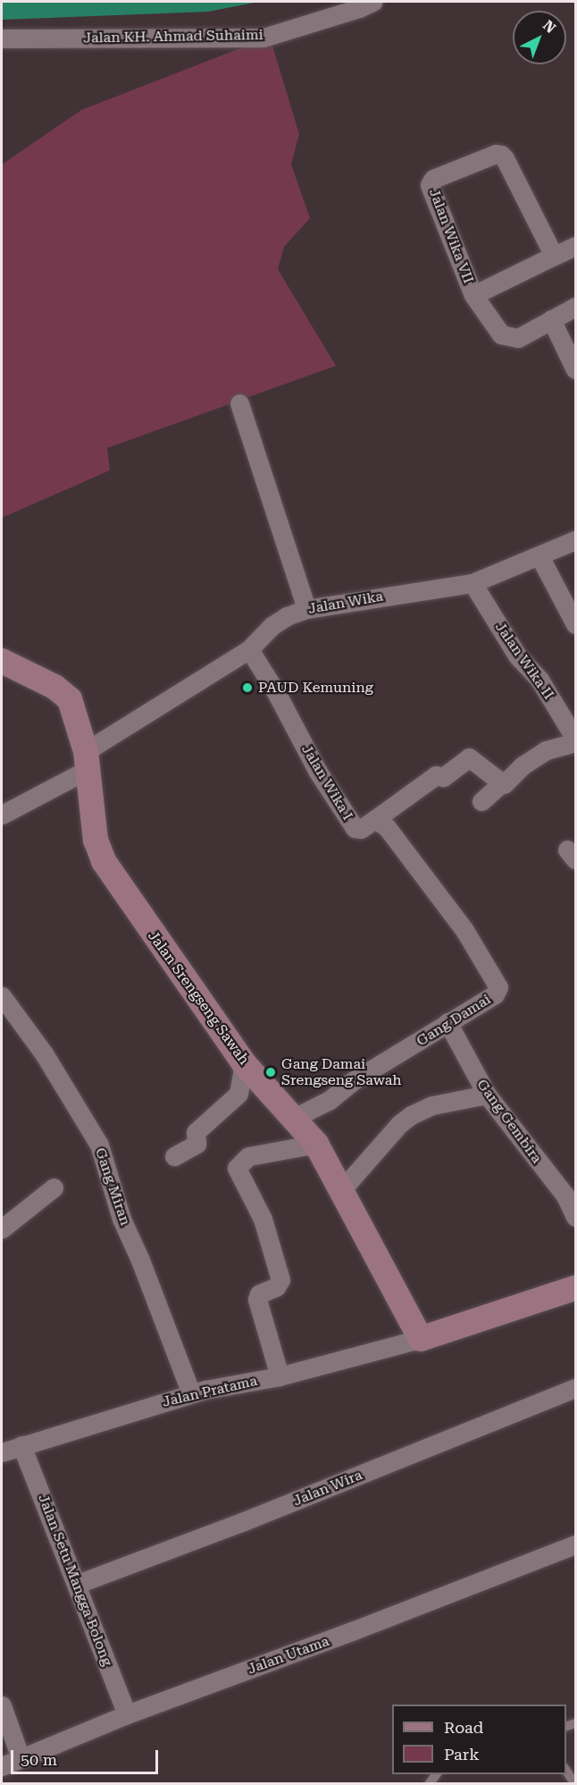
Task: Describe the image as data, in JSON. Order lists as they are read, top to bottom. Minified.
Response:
{"streets":{"street":["Jalan KH. Ahmad Suhaimi","Jalan Wika VII","Jalan Wika","Jalan Wika II","Jalan Wika I","Jalan Srengseng Sawah","Gang Damai","Gang Gembira","Gang Miran","Jalan Pratama","Jalan Wira","Jalan Setu Mangga Bolong","Jalan Utama"]},"crossings":[["Jalan Wika","Jalan Wika II"],["Jalan Wika","Jalan Wika I"],["Jalan Wika","Jalan Srengseng Sawah"],["Jalan Wika I","Gang Damai"],["Jalan Srengseng Sawah","Gang Damai"],["Jalan Srengseng Sawah","Jalan Pratama"],["Gang Damai","Gang Gembira"],["Gang Miran","Jalan Pratama"],["Jalan Pratama","Jalan Setu Mangga Bolong"],["Jalan Wira","Jalan Setu Mangga Bolong"],["Jalan Setu Mangga Bolong","Jalan Utama"]],"places":["PAUD Kemuning","Gang Damai Srengseng Sawah"],"legend":["Road","Park"],"scale_bar":"50 m","north":"top right"}
